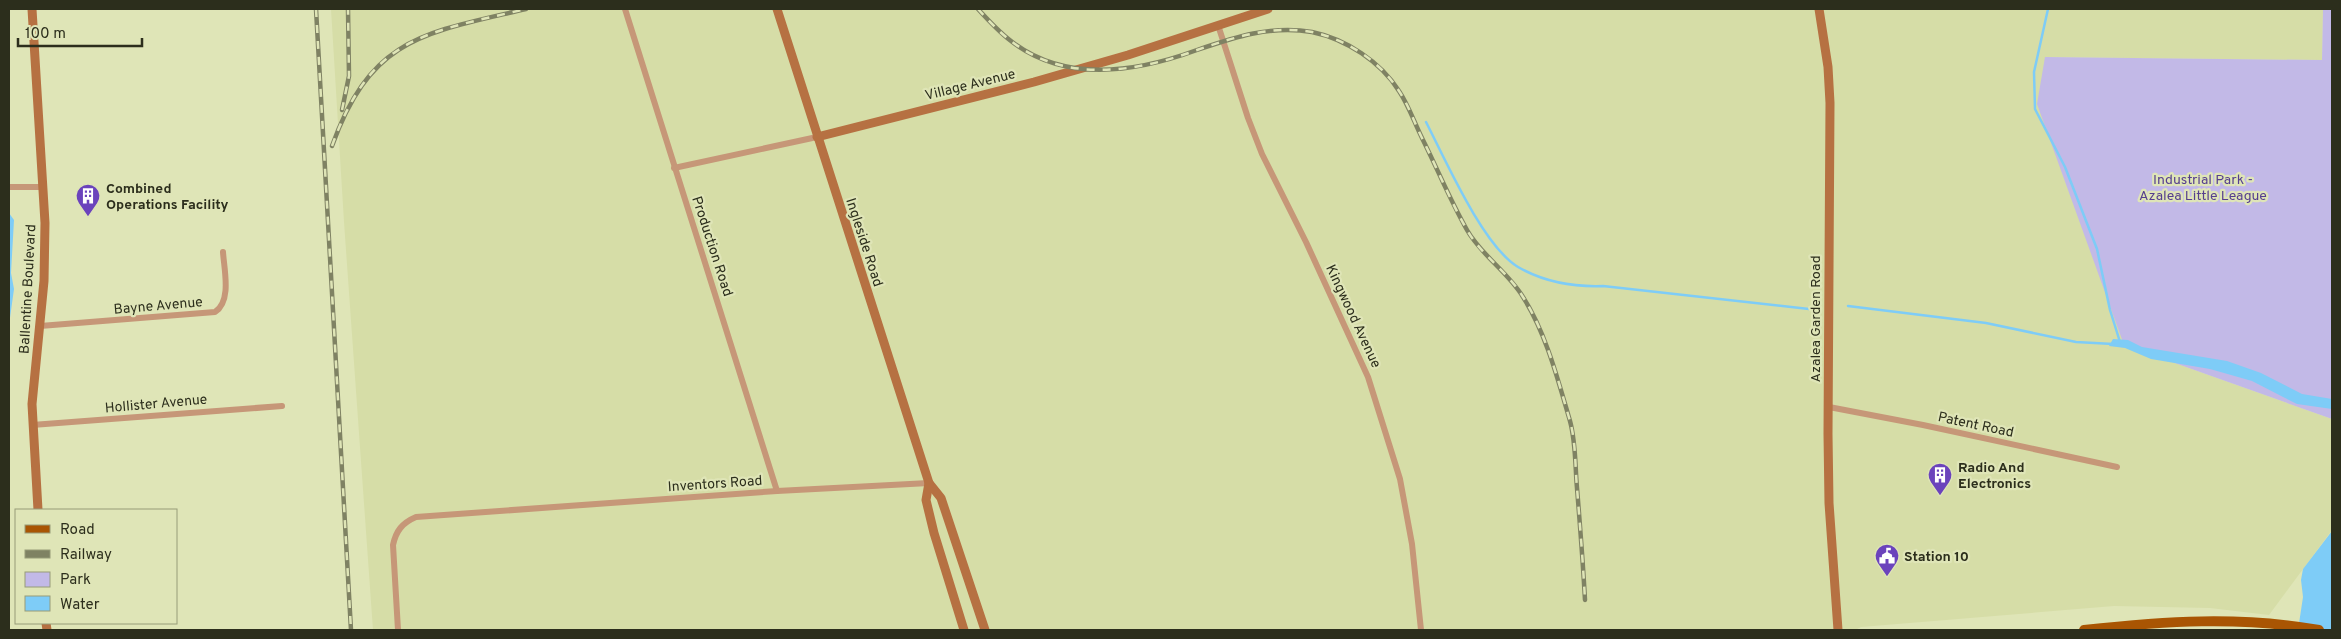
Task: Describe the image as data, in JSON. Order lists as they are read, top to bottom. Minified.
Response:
{"streets":{"street":["Village Avenue","Ingleside Road","Production Road","Ballentine Boulevard","Bayne Avenue","Kingwood Avenue","Azalea Garden Road","Hollister Avenue","Patent Road","Inventors Road"]},"crossings":[["Village Avenue","Ingleside Road"],["Village Avenue","Production Road"],["Village Avenue","Kingwood Avenue"],["Ingleside Road","Inventors Road"],["Production Road","Inventors Road"],["Ballentine Boulevard","Bayne Avenue"],["Ballentine Boulevard","Hollister Avenue"],["Azalea Garden Road","Patent Road"]],"parks":["Industrial Park - Azalea Little League"],"places":{"building":["Combined Operations Facility","Radio And Electronics"],"public building":["Station 10"]},"legend":["Road","Railway","Park","Water"],"scale_bar":"100 m"}
